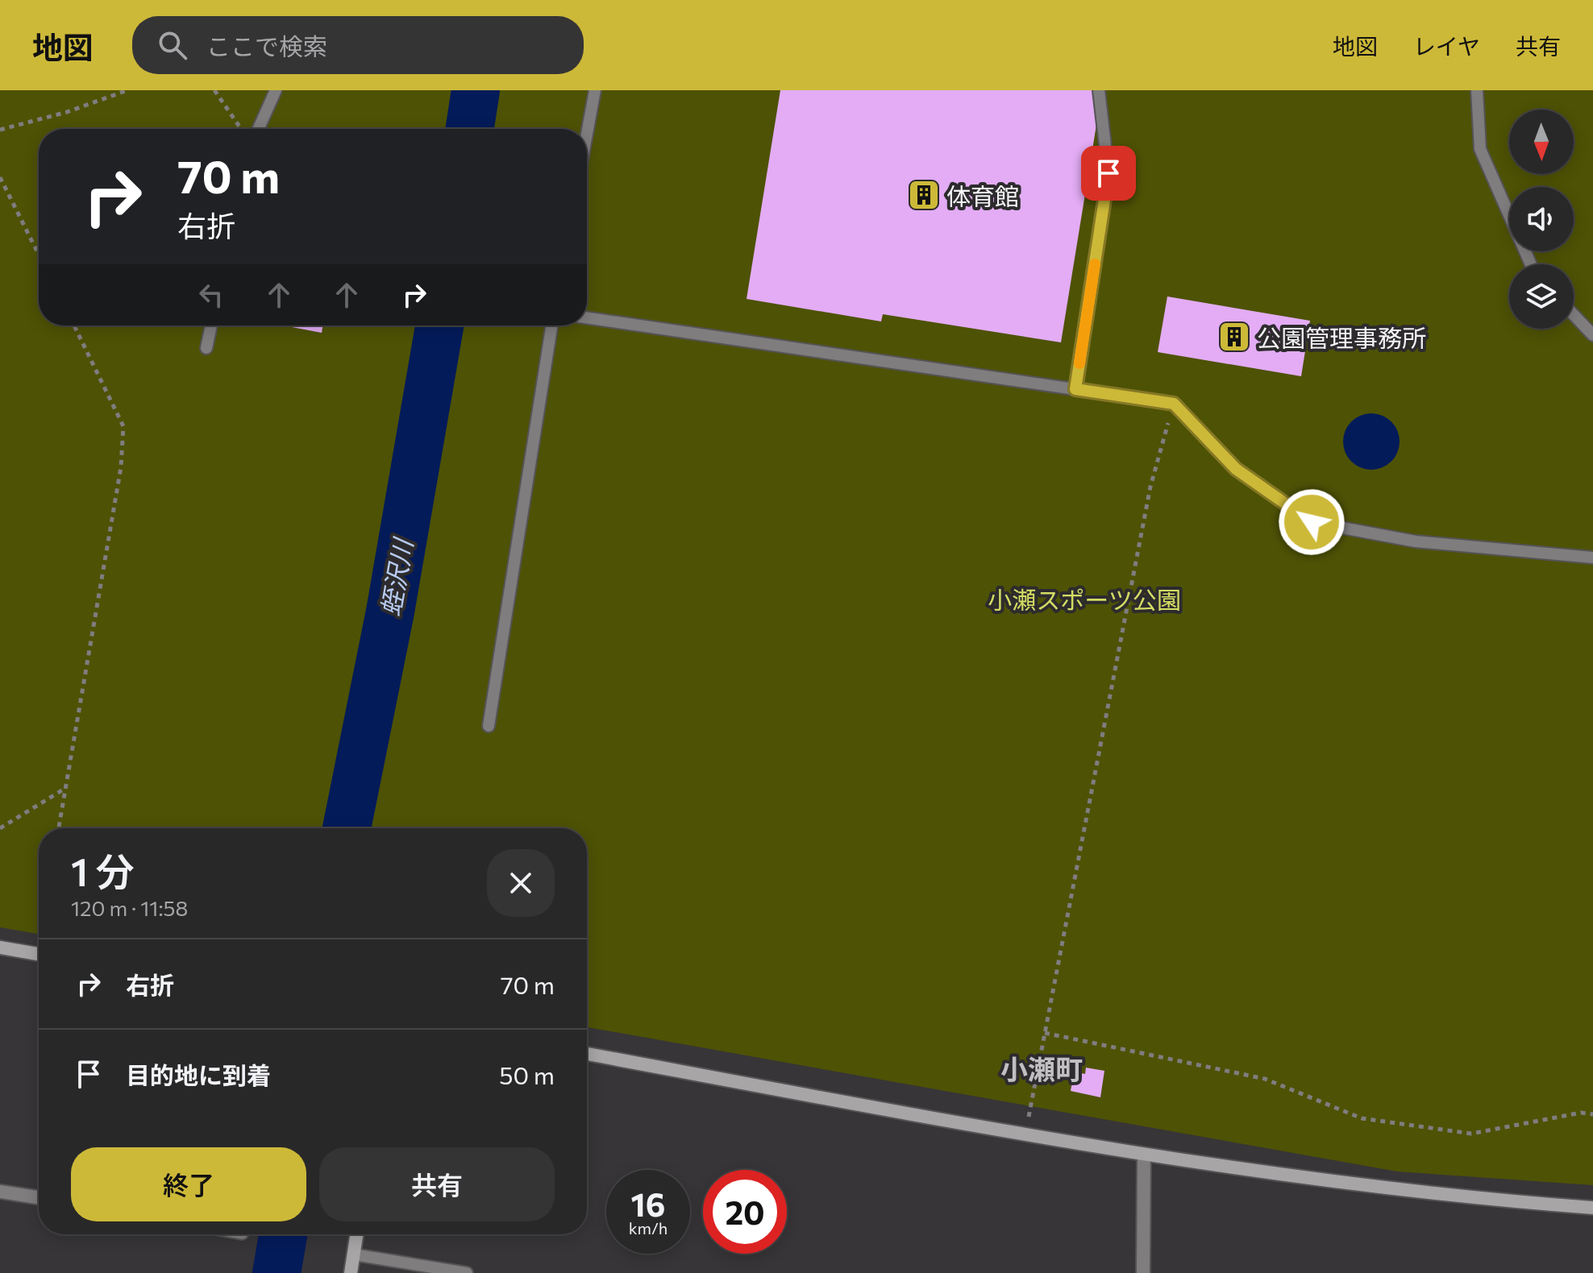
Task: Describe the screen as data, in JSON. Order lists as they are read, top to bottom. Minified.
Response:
{"districts":["小瀬町"],"water":["蛭沢川"],"parks":["小瀬スポーツ公園"],"places":{"building":["体育館","公園管理事務所"]},"north":"bottom","page":{"header":"地図","search":"ここで検索","nav":["地図","レイヤ","共有"],"turn":["70 m","右折"],"heading":["1 分","120 m · 11:58"],"list":[{"name":"右折","value":"70 m"},{"name":"目的地に到着","value":"50 m"}],"buttons":["終了","共有"],"speed":"16 km/h","limit":"20"}}
